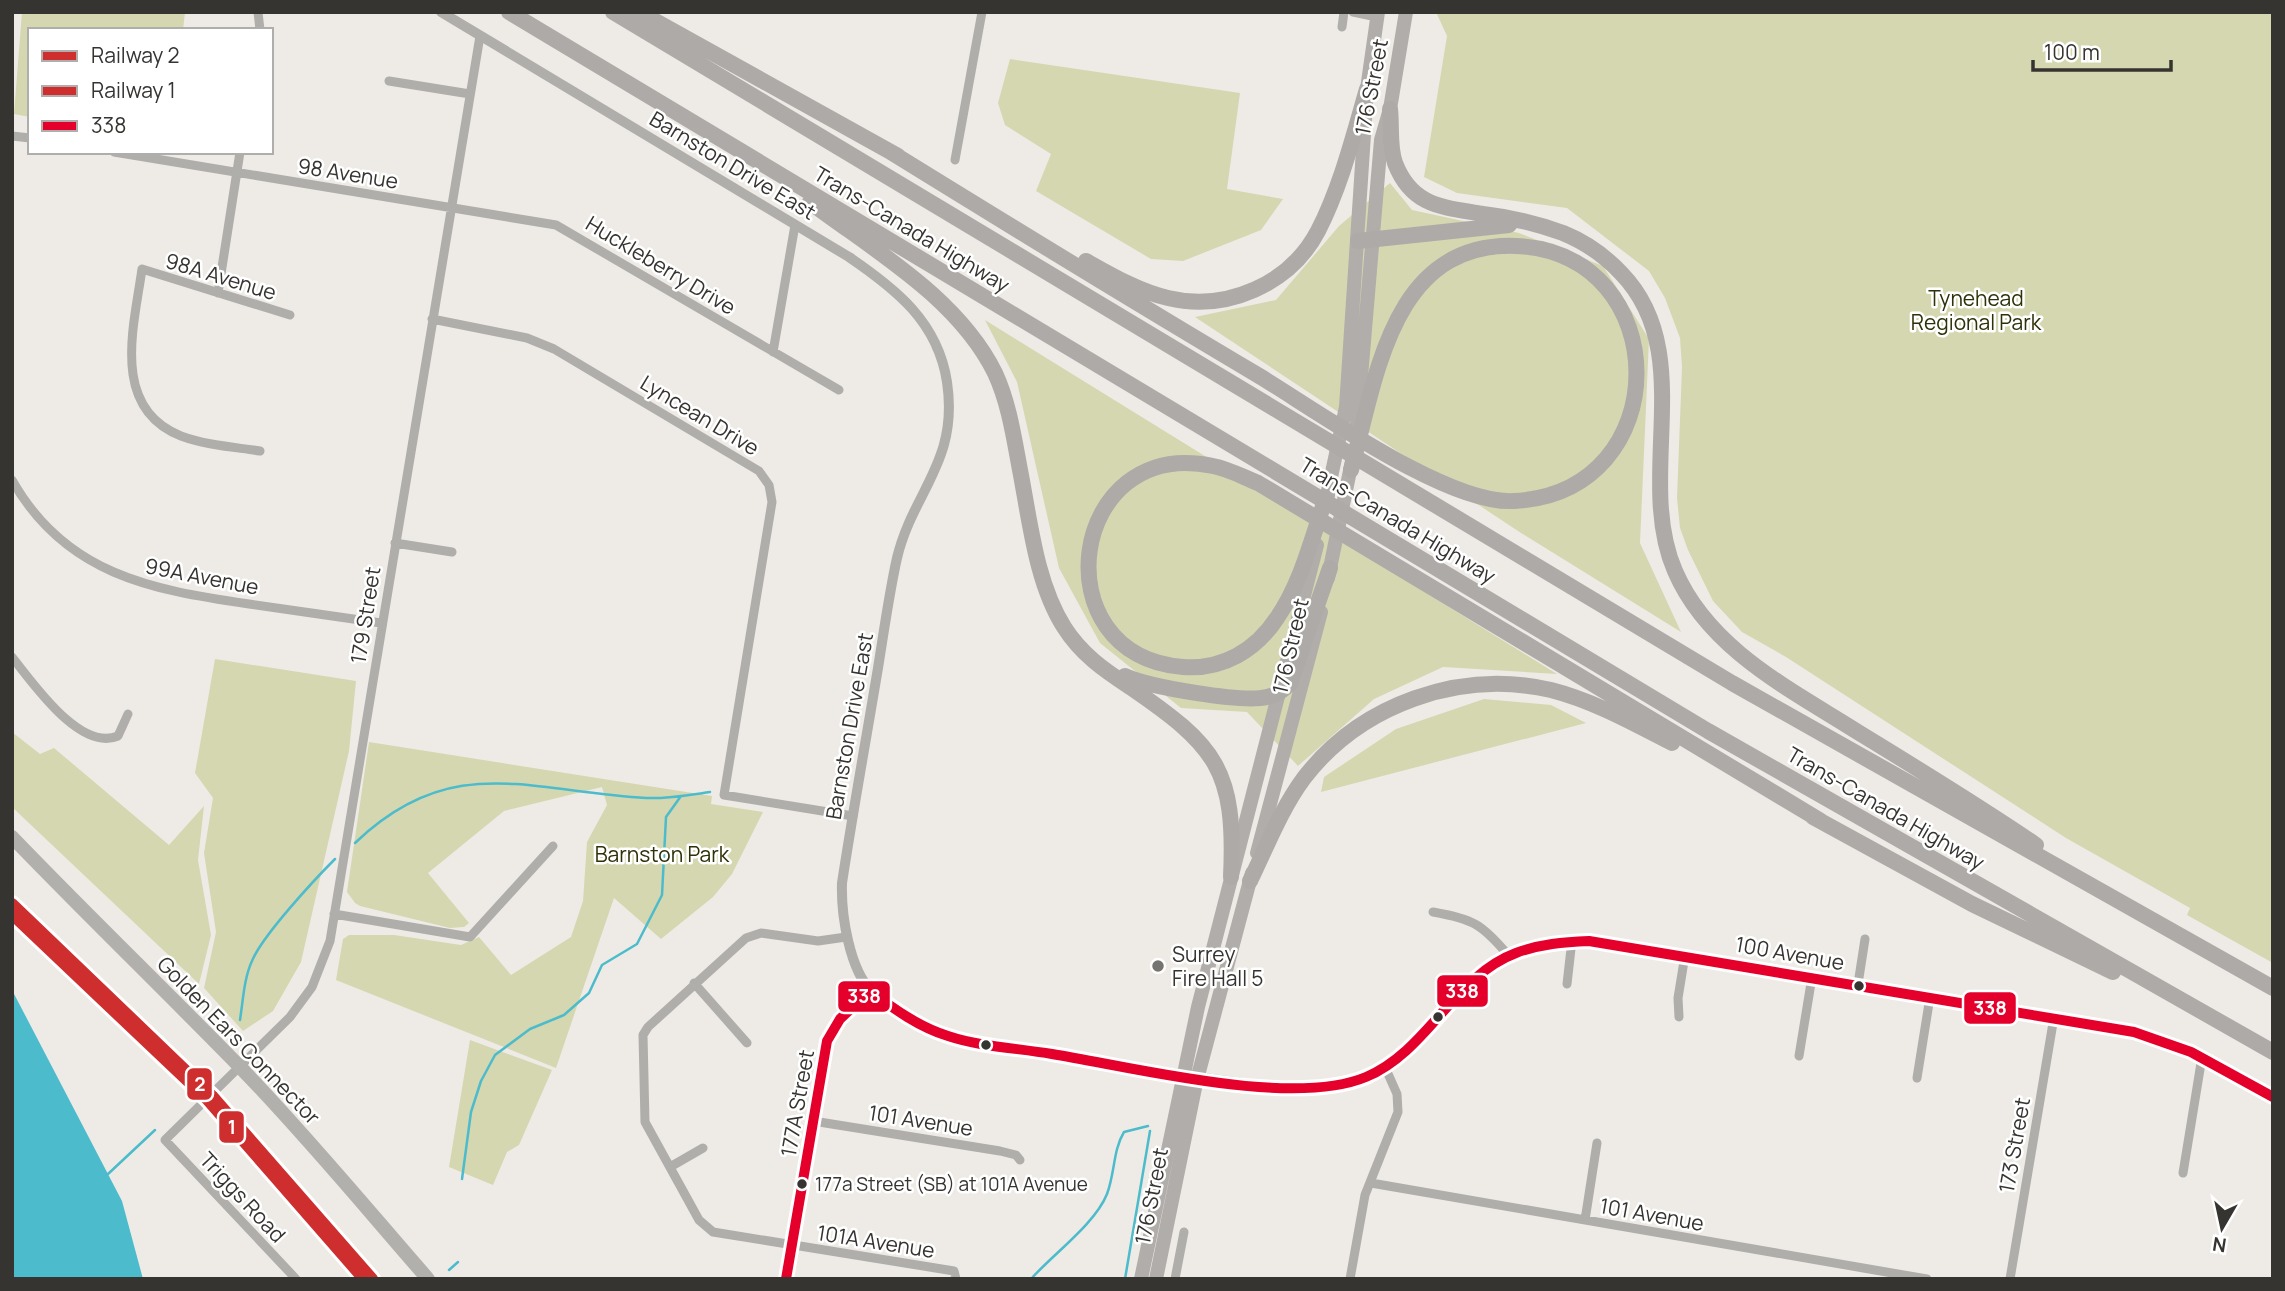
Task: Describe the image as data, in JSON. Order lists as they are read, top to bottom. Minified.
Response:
{"streets":{"highway":["176 Street","Trans-Canada Highway"],"main road":["Golden Ears Connector"],"street":["Barnston Drive East","98 Avenue","Huckleberry Drive","98A Avenue","Lyncean Drive","99A Avenue","179 Street","100 Avenue","177A Street","101 Avenue","173 Street","Triggs Road","101A Avenue"]},"crossings":[["Barnston Drive East","Lyncean Drive"],["Barnston Drive East","179 Street"],["Barnston Drive East","100 Avenue"],["Barnston Drive East","177A Street"],["Barnston Drive East","101A Avenue"],["98 Avenue","Huckleberry Drive"],["98 Avenue","179 Street"],["Huckleberry Drive","179 Street"],["Lyncean Drive","179 Street"],["99A Avenue","179 Street"],["179 Street","Golden Ears Connector"],["179 Street","Triggs Road"],["100 Avenue","173 Street"],["177A Street","101 Avenue"],["177A Street","101A Avenue"]],"parks":["Tynehead Regional Park","Barnston Park"],"places":["Surrey Fire Hall 5","177a Street (SB) at 101A Avenue"],"lines":["rail line 2","rail line 1","transit line 338"],"legend":["Railway 2","Railway 1","338"],"scale_bar":"100 m","north":"bottom"}
